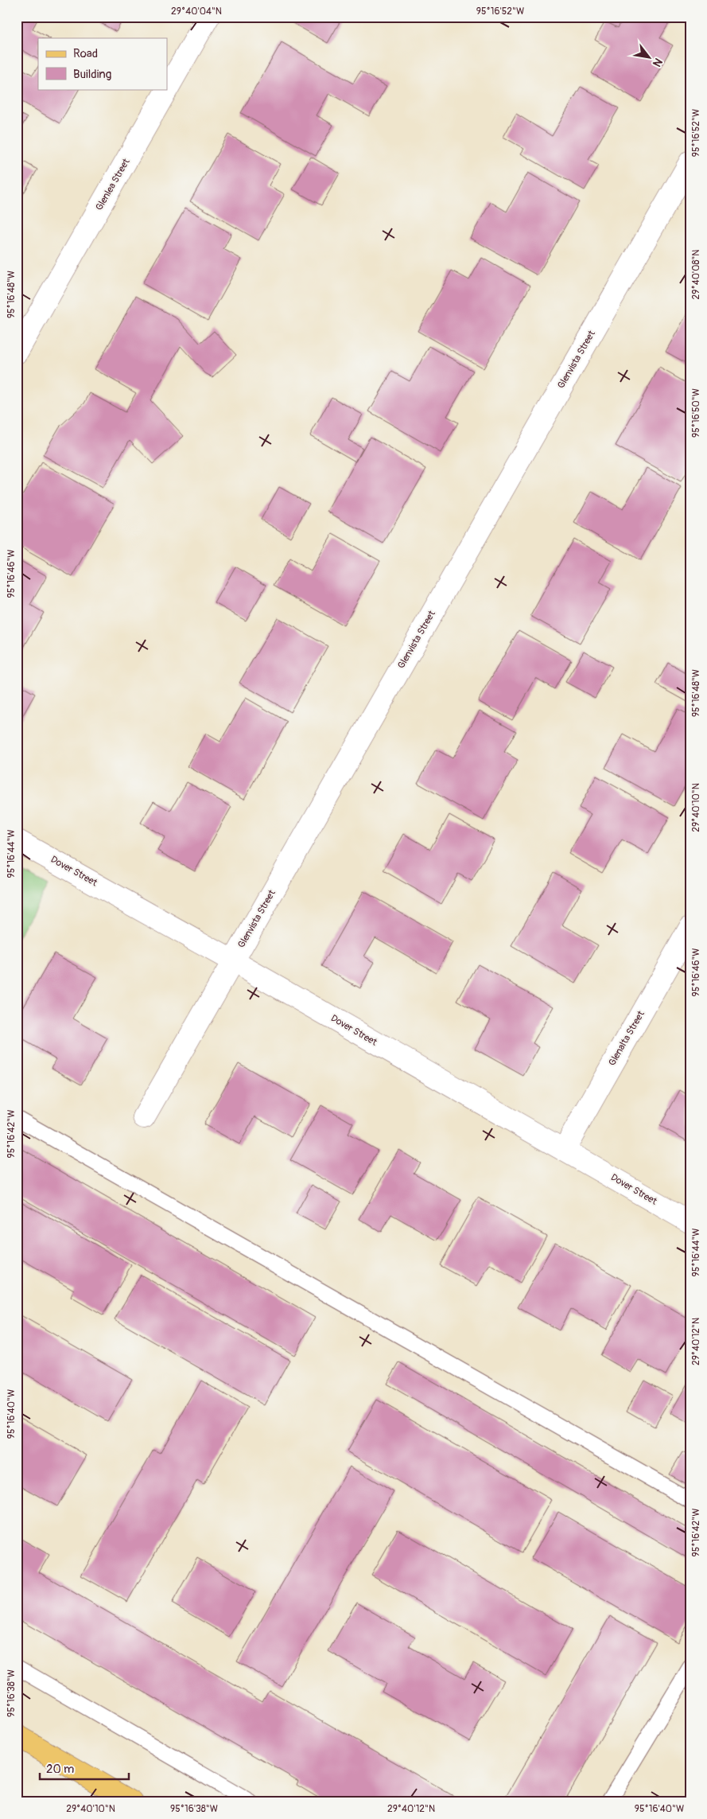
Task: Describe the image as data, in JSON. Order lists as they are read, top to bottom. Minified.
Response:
{"streets":{"street":["Glenlea Street","Glenvista Street","Dover Street","Glenalta Street"]},"crossings":[["Glenvista Street","Dover Street"],["Dover Street","Glenalta Street"]],"legend":["Road","Building"],"scale_bar":"20 m","north":"bottom right","coordinates":["29°40'04\"N","95°16'52\"W","29°40'08\"N","95°16'48\"W","95°16'50\"W","95°16'46\"W","29°40'10\"N","95°16'44\"W","95°16'42\"W","29°40'12\"N","95°16'40\"W","95°16'38\"W"]}
